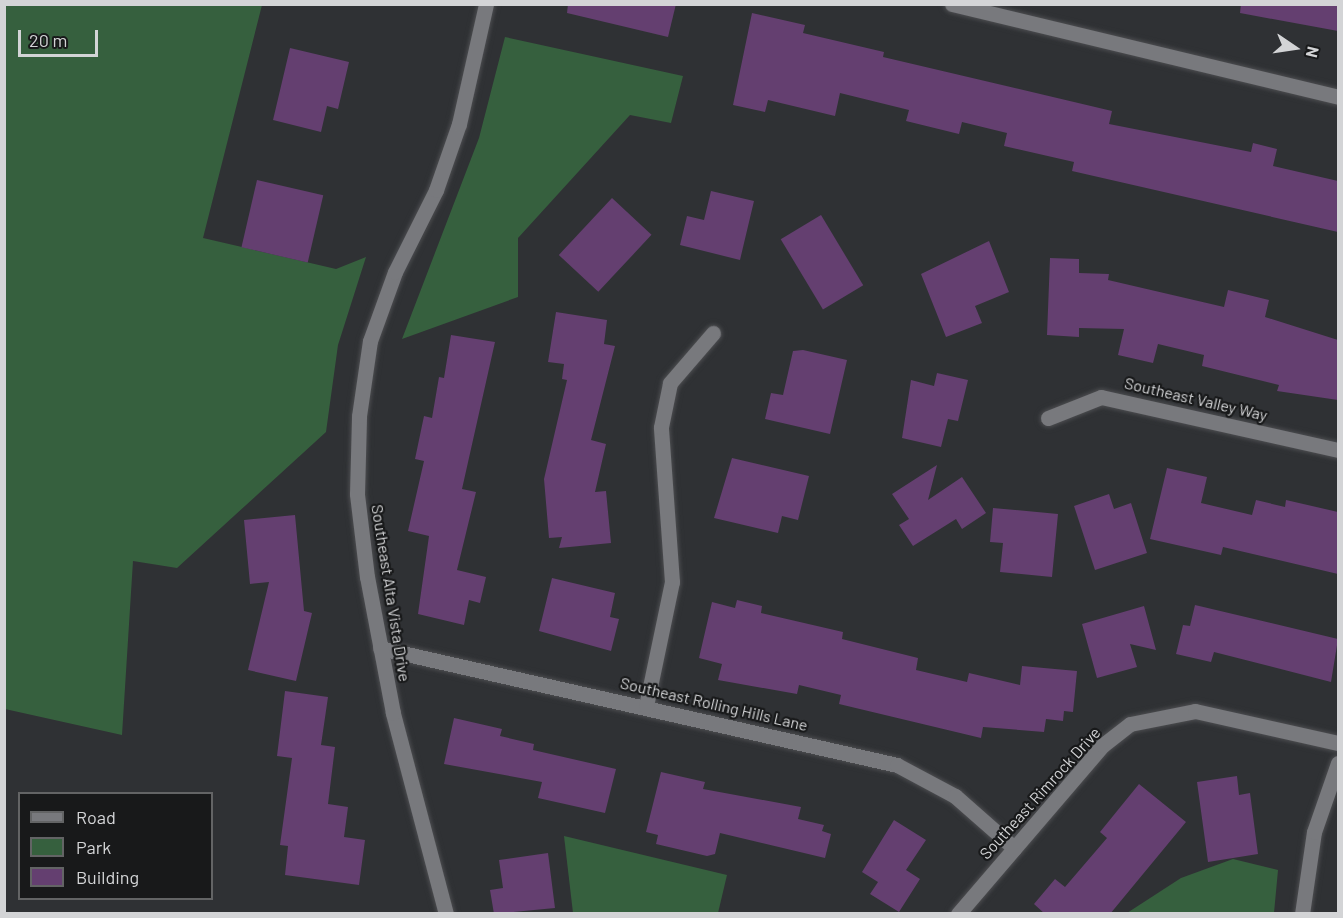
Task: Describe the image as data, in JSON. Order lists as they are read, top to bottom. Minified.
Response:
{"streets":{"street":["Southeast Valley Way","Southeast Alta Vista Drive","Southeast Rolling Hills Lane","Southeast Rimrock Drive"]},"crossings":[["Southeast Alta Vista Drive","Southeast Rolling Hills Lane"],["Southeast Rolling Hills Lane","Southeast Rimrock Drive"]],"legend":["Road","Park","Building"],"scale_bar":"20 m","north":"right"}
